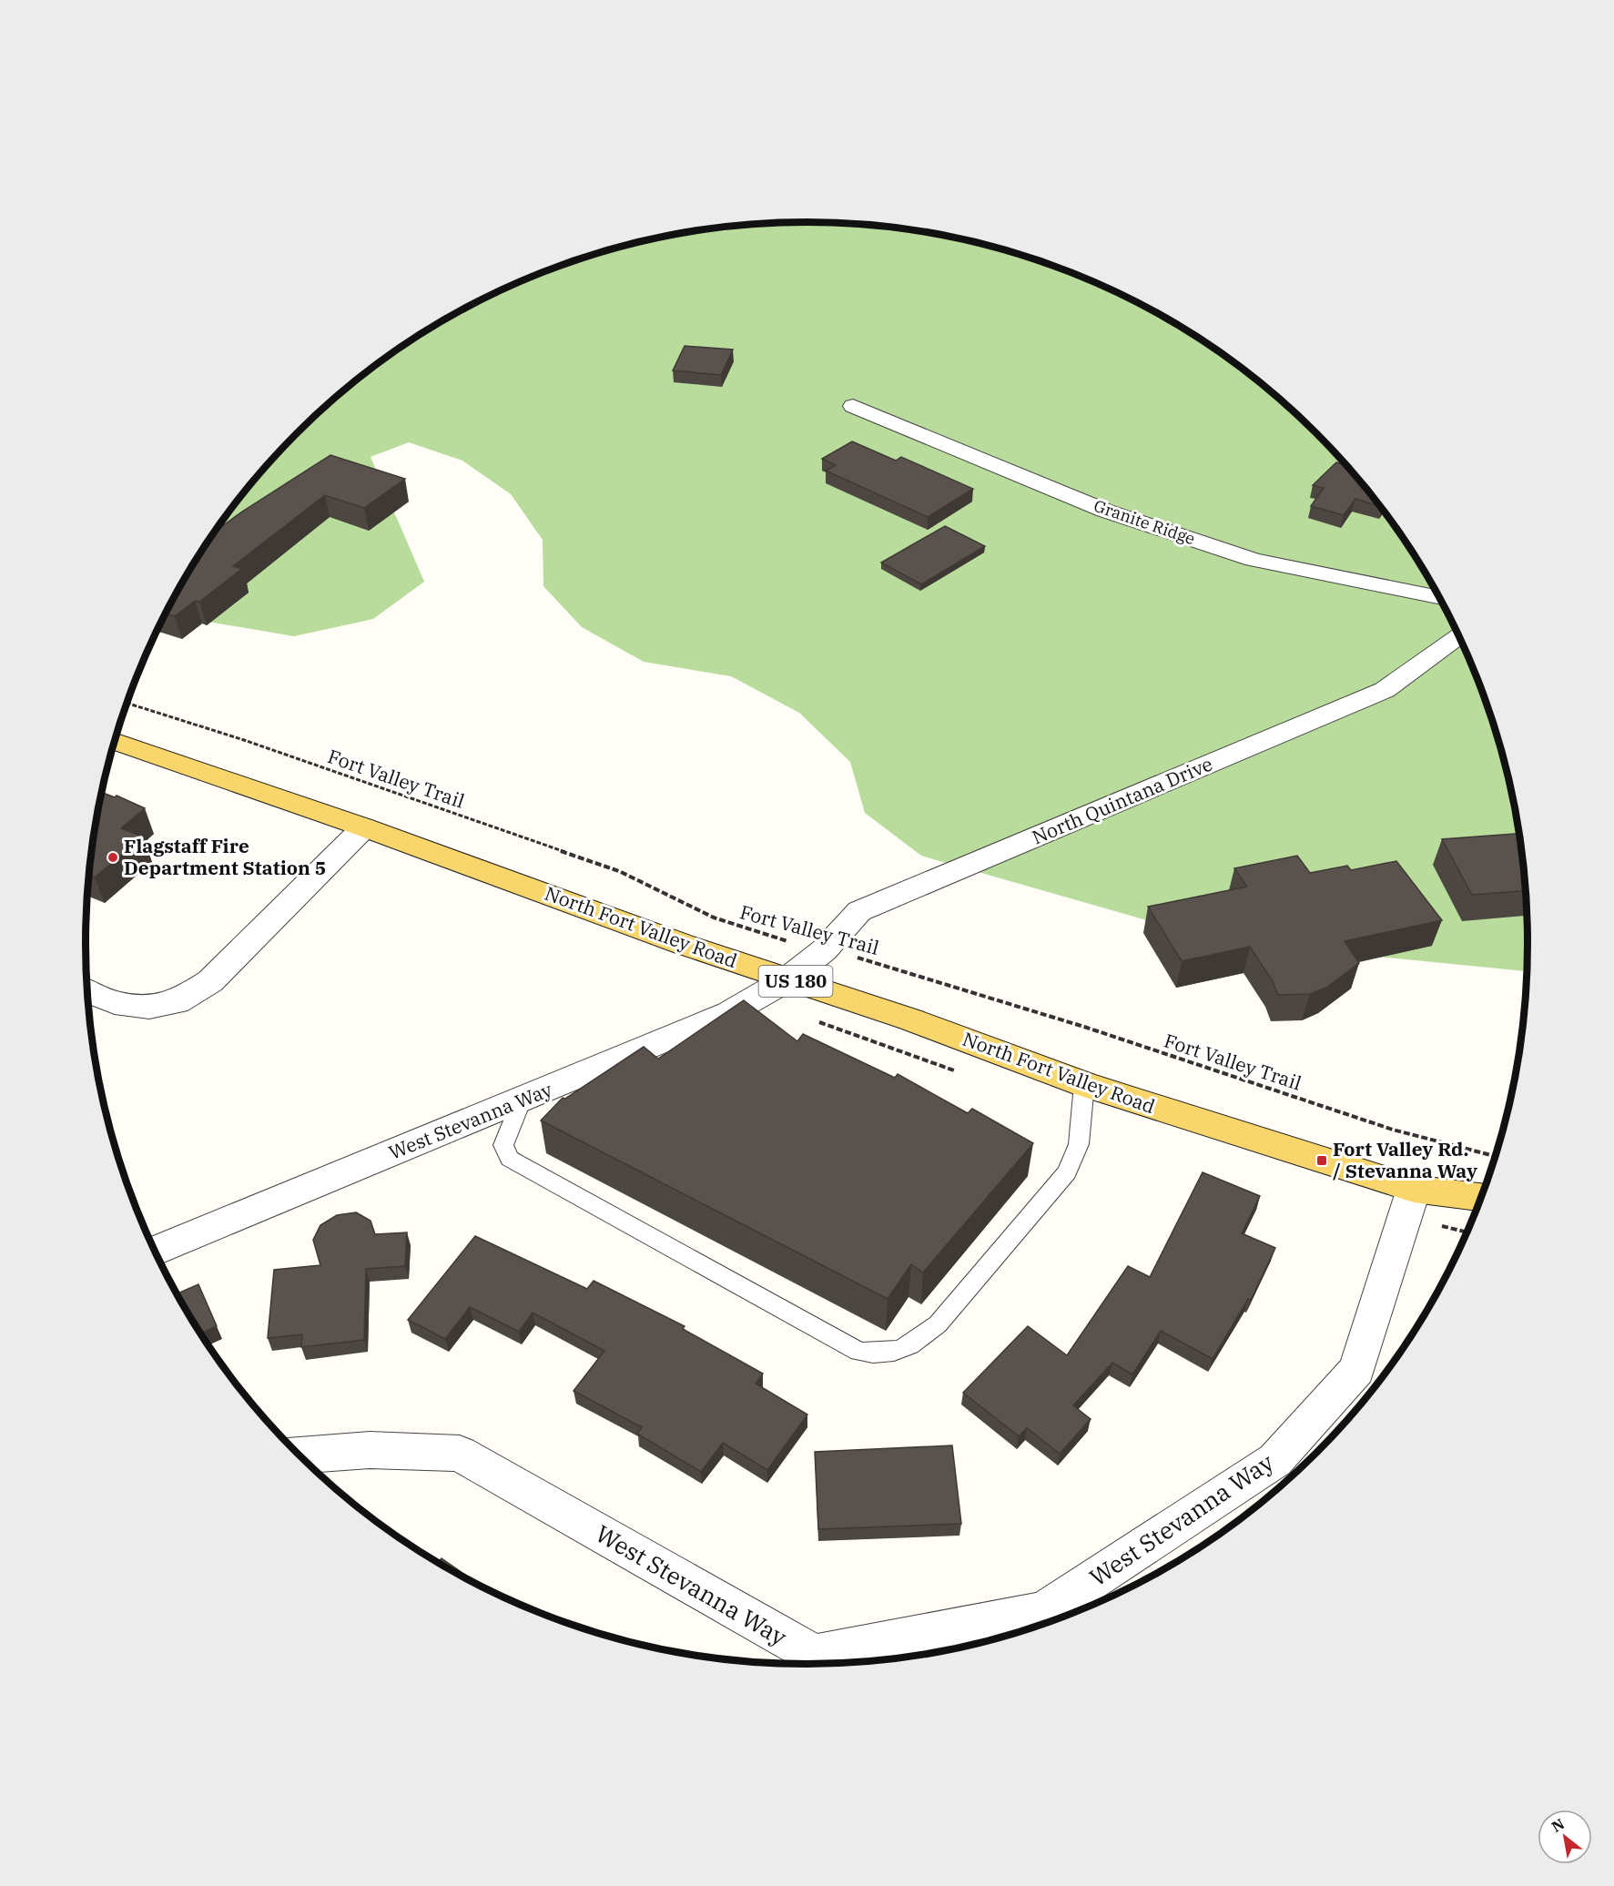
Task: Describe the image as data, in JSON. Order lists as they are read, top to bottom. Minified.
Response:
{"streets":{"main road":["North Fort Valley Road","US 180"],"street":["Granite Ridge","North Quintana Drive","West Stevanna Way"],"path":["Fort Valley Trail"]},"crossings":[["Fort Valley Trail","North Quintana Drive"],["North Quintana Drive","North Fort Valley Road"],["North Quintana Drive","West Stevanna Way"],["North Fort Valley Road","West Stevanna Way"]],"places":{"other":["Flagstaff Fire Department Station 5"],"transit":["Fort Valley Rd. / Stevanna Way"]},"north":"top left"}
